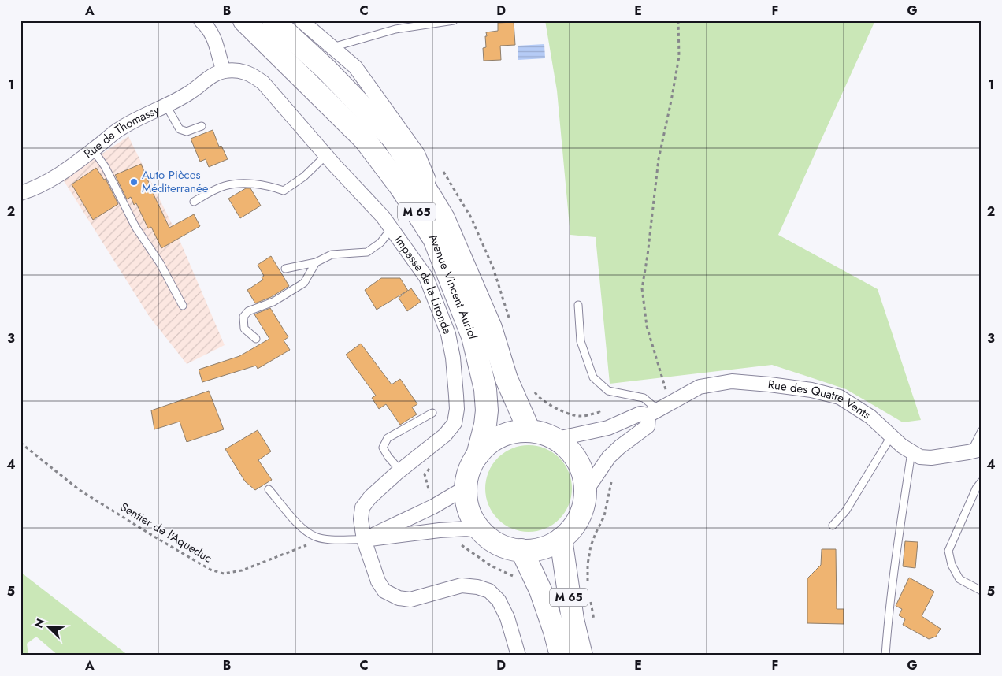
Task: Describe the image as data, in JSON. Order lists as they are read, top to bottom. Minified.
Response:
{"streets":{"main road":["M 65","Avenue Vincent Auriol"],"street":["Rue de Thomassy","Impasse de la Lironde","Rue des Quatre Vents"],"path":["Sentier de l'Aqueduc"]},"crossings":[["Rue de Thomassy","Impasse de la Lironde"],["M 65","Avenue Vincent Auriol"],["M 65","Rue des Quatre Vents"],["Avenue Vincent Auriol","Rue des Quatre Vents"]],"places":["Auto Pièces Méditerranée"],"north":"top left","grid":{"columns":["A","B","C","D","E","F","G"],"rows":["1","2","3","4","5"]}}
